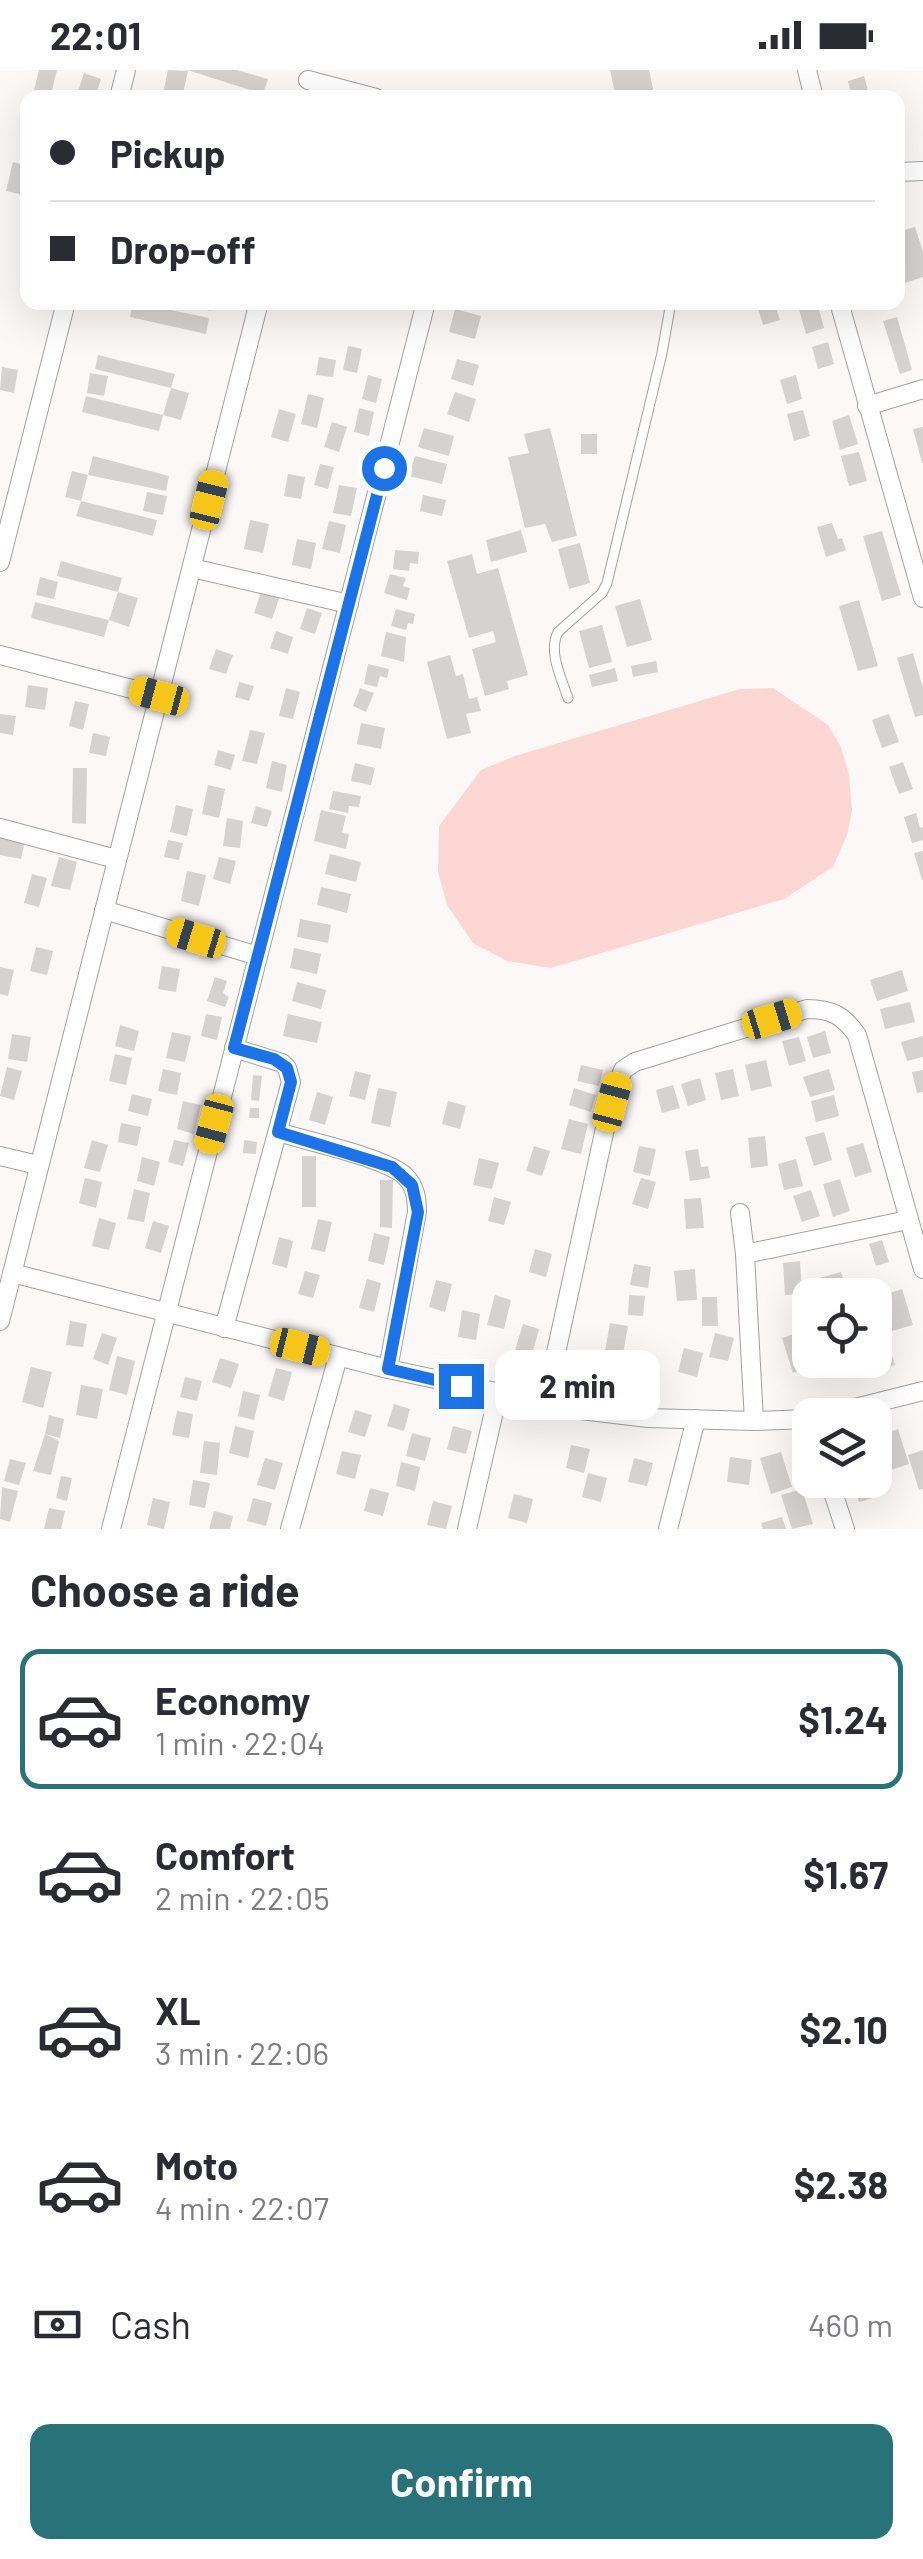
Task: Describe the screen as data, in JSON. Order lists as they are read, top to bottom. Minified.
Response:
{"page":{"status":"22:01","banner":["Pickup","Drop-off"],"bubble":"2 min","heading":"Choose a ride","list":[{"name":"Economy","note":"1 min · 22:04","value":"$1.24"},{"name":"Comfort","note":"2 min · 22:05","value":"$1.67"},{"name":"XL","note":"3 min · 22:06","value":"$2.10"},{"name":"Moto","note":"4 min · 22:07","value":"$2.38"}],"pay":["Cash","460 m"],"buttons":"Confirm"}}
